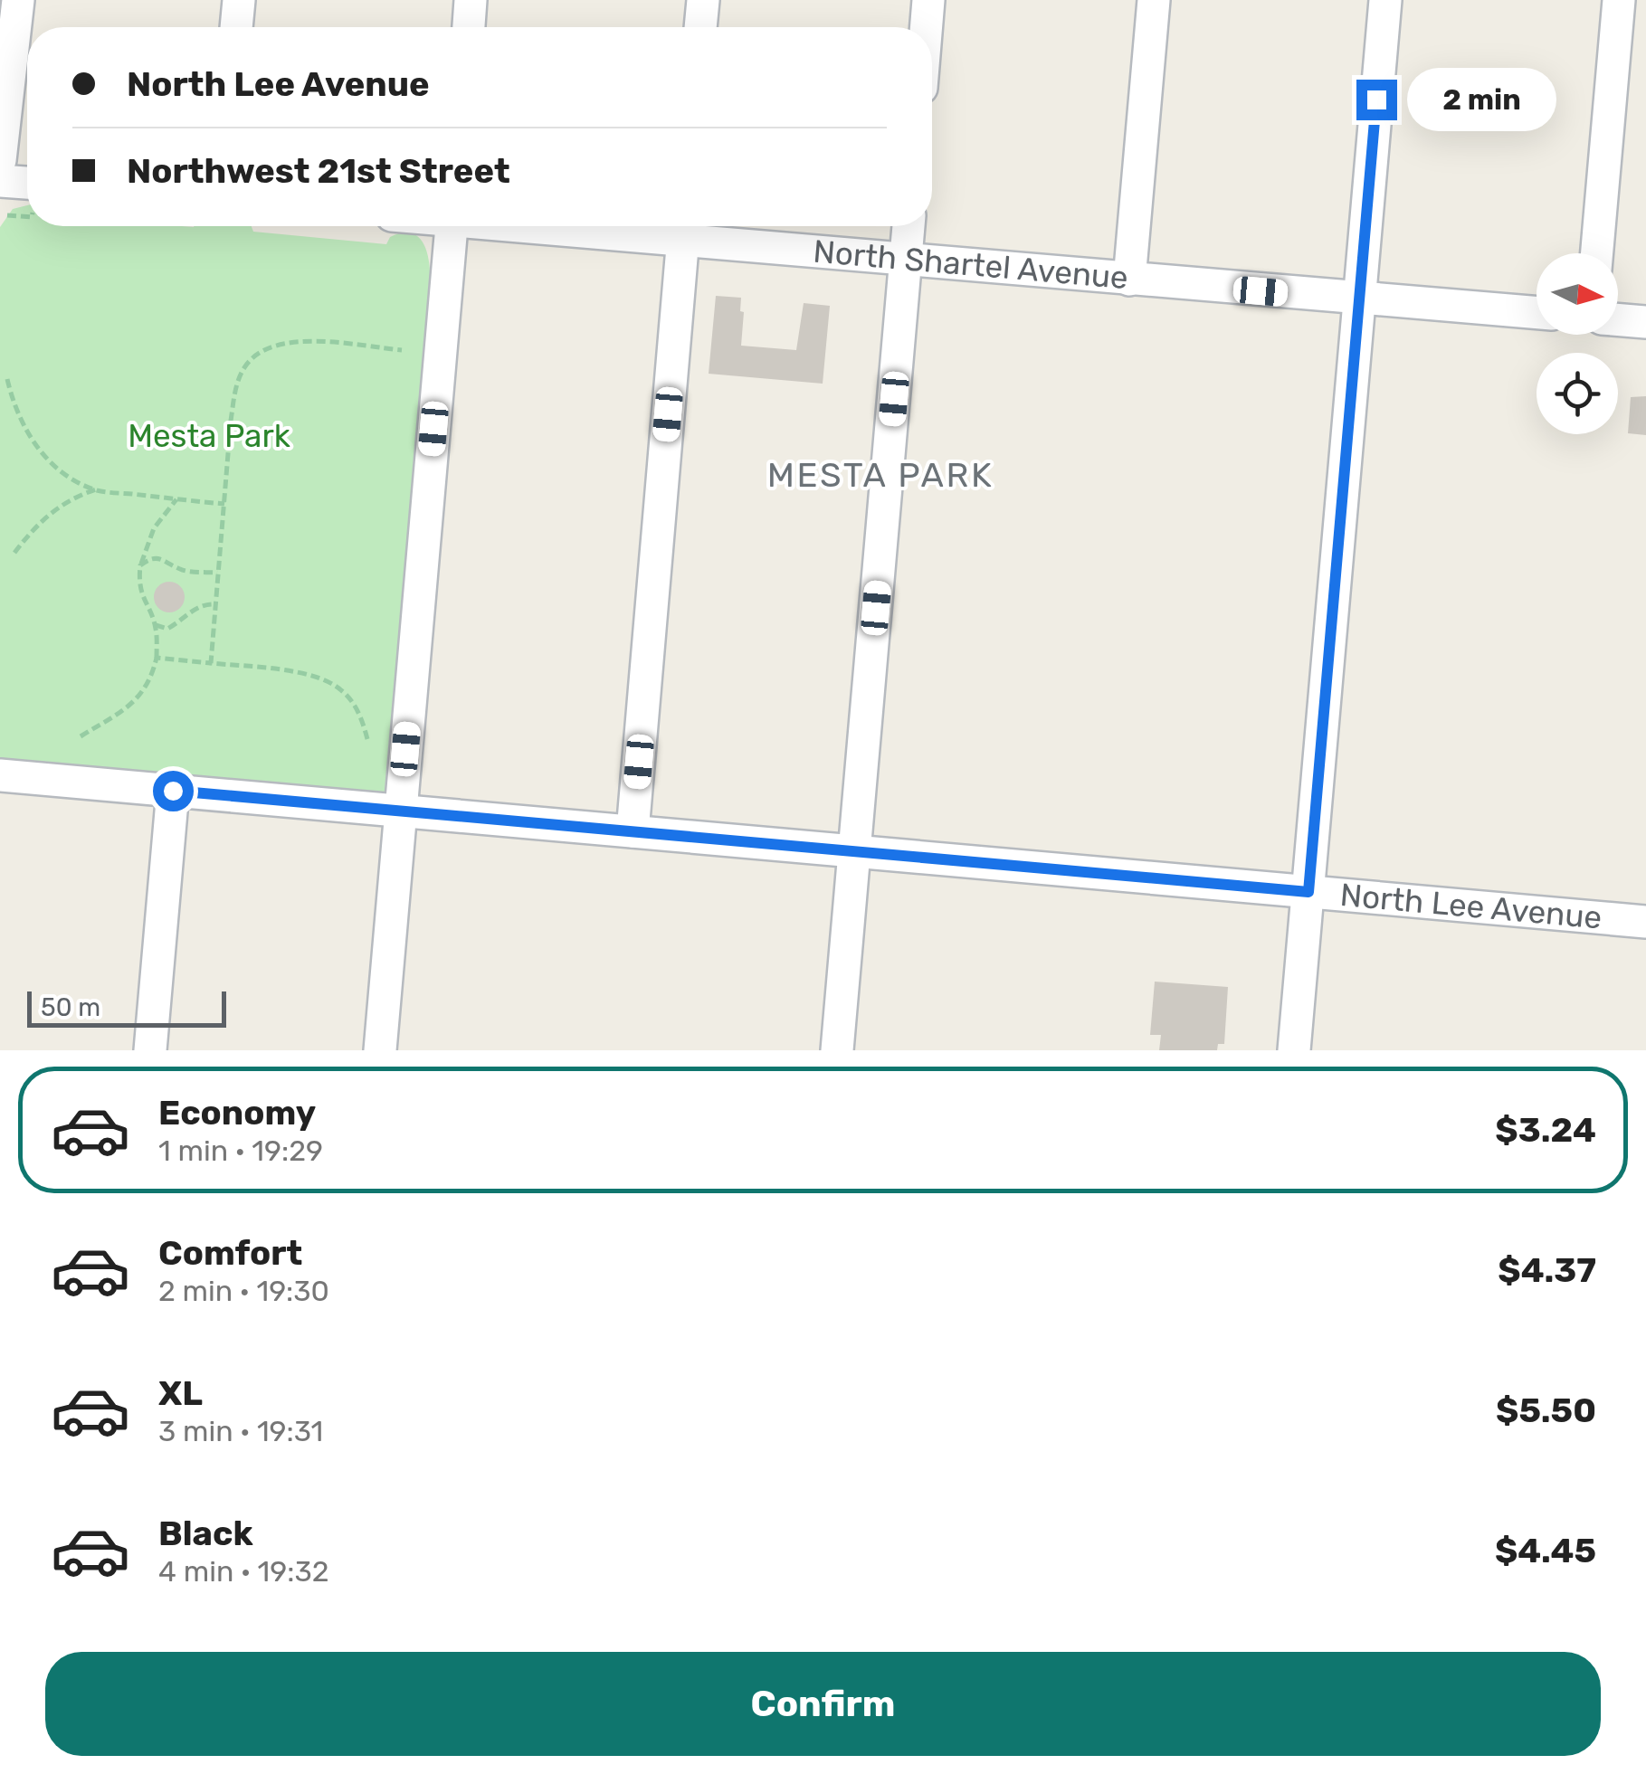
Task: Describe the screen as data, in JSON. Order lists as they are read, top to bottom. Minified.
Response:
{"streets":{"street":["North Shartel Avenue","North Lee Avenue"]},"districts":["MESTA PARK"],"parks":["Mesta Park"],"scale_bar":"50 m","north":"right","page":{"banner":["North Lee Avenue","Northwest 21st Street"],"bubble":"2 min","scale":"50 m","list":[{"name":"Economy","note":"1 min · 19:29","value":"$3.24"},{"name":"Comfort","note":"2 min · 19:30","value":"$4.37"},{"name":"XL","note":"3 min · 19:31","value":"$5.50"},{"name":"Black","note":"4 min · 19:32","value":"$4.45"}],"buttons":"Confirm"}}
